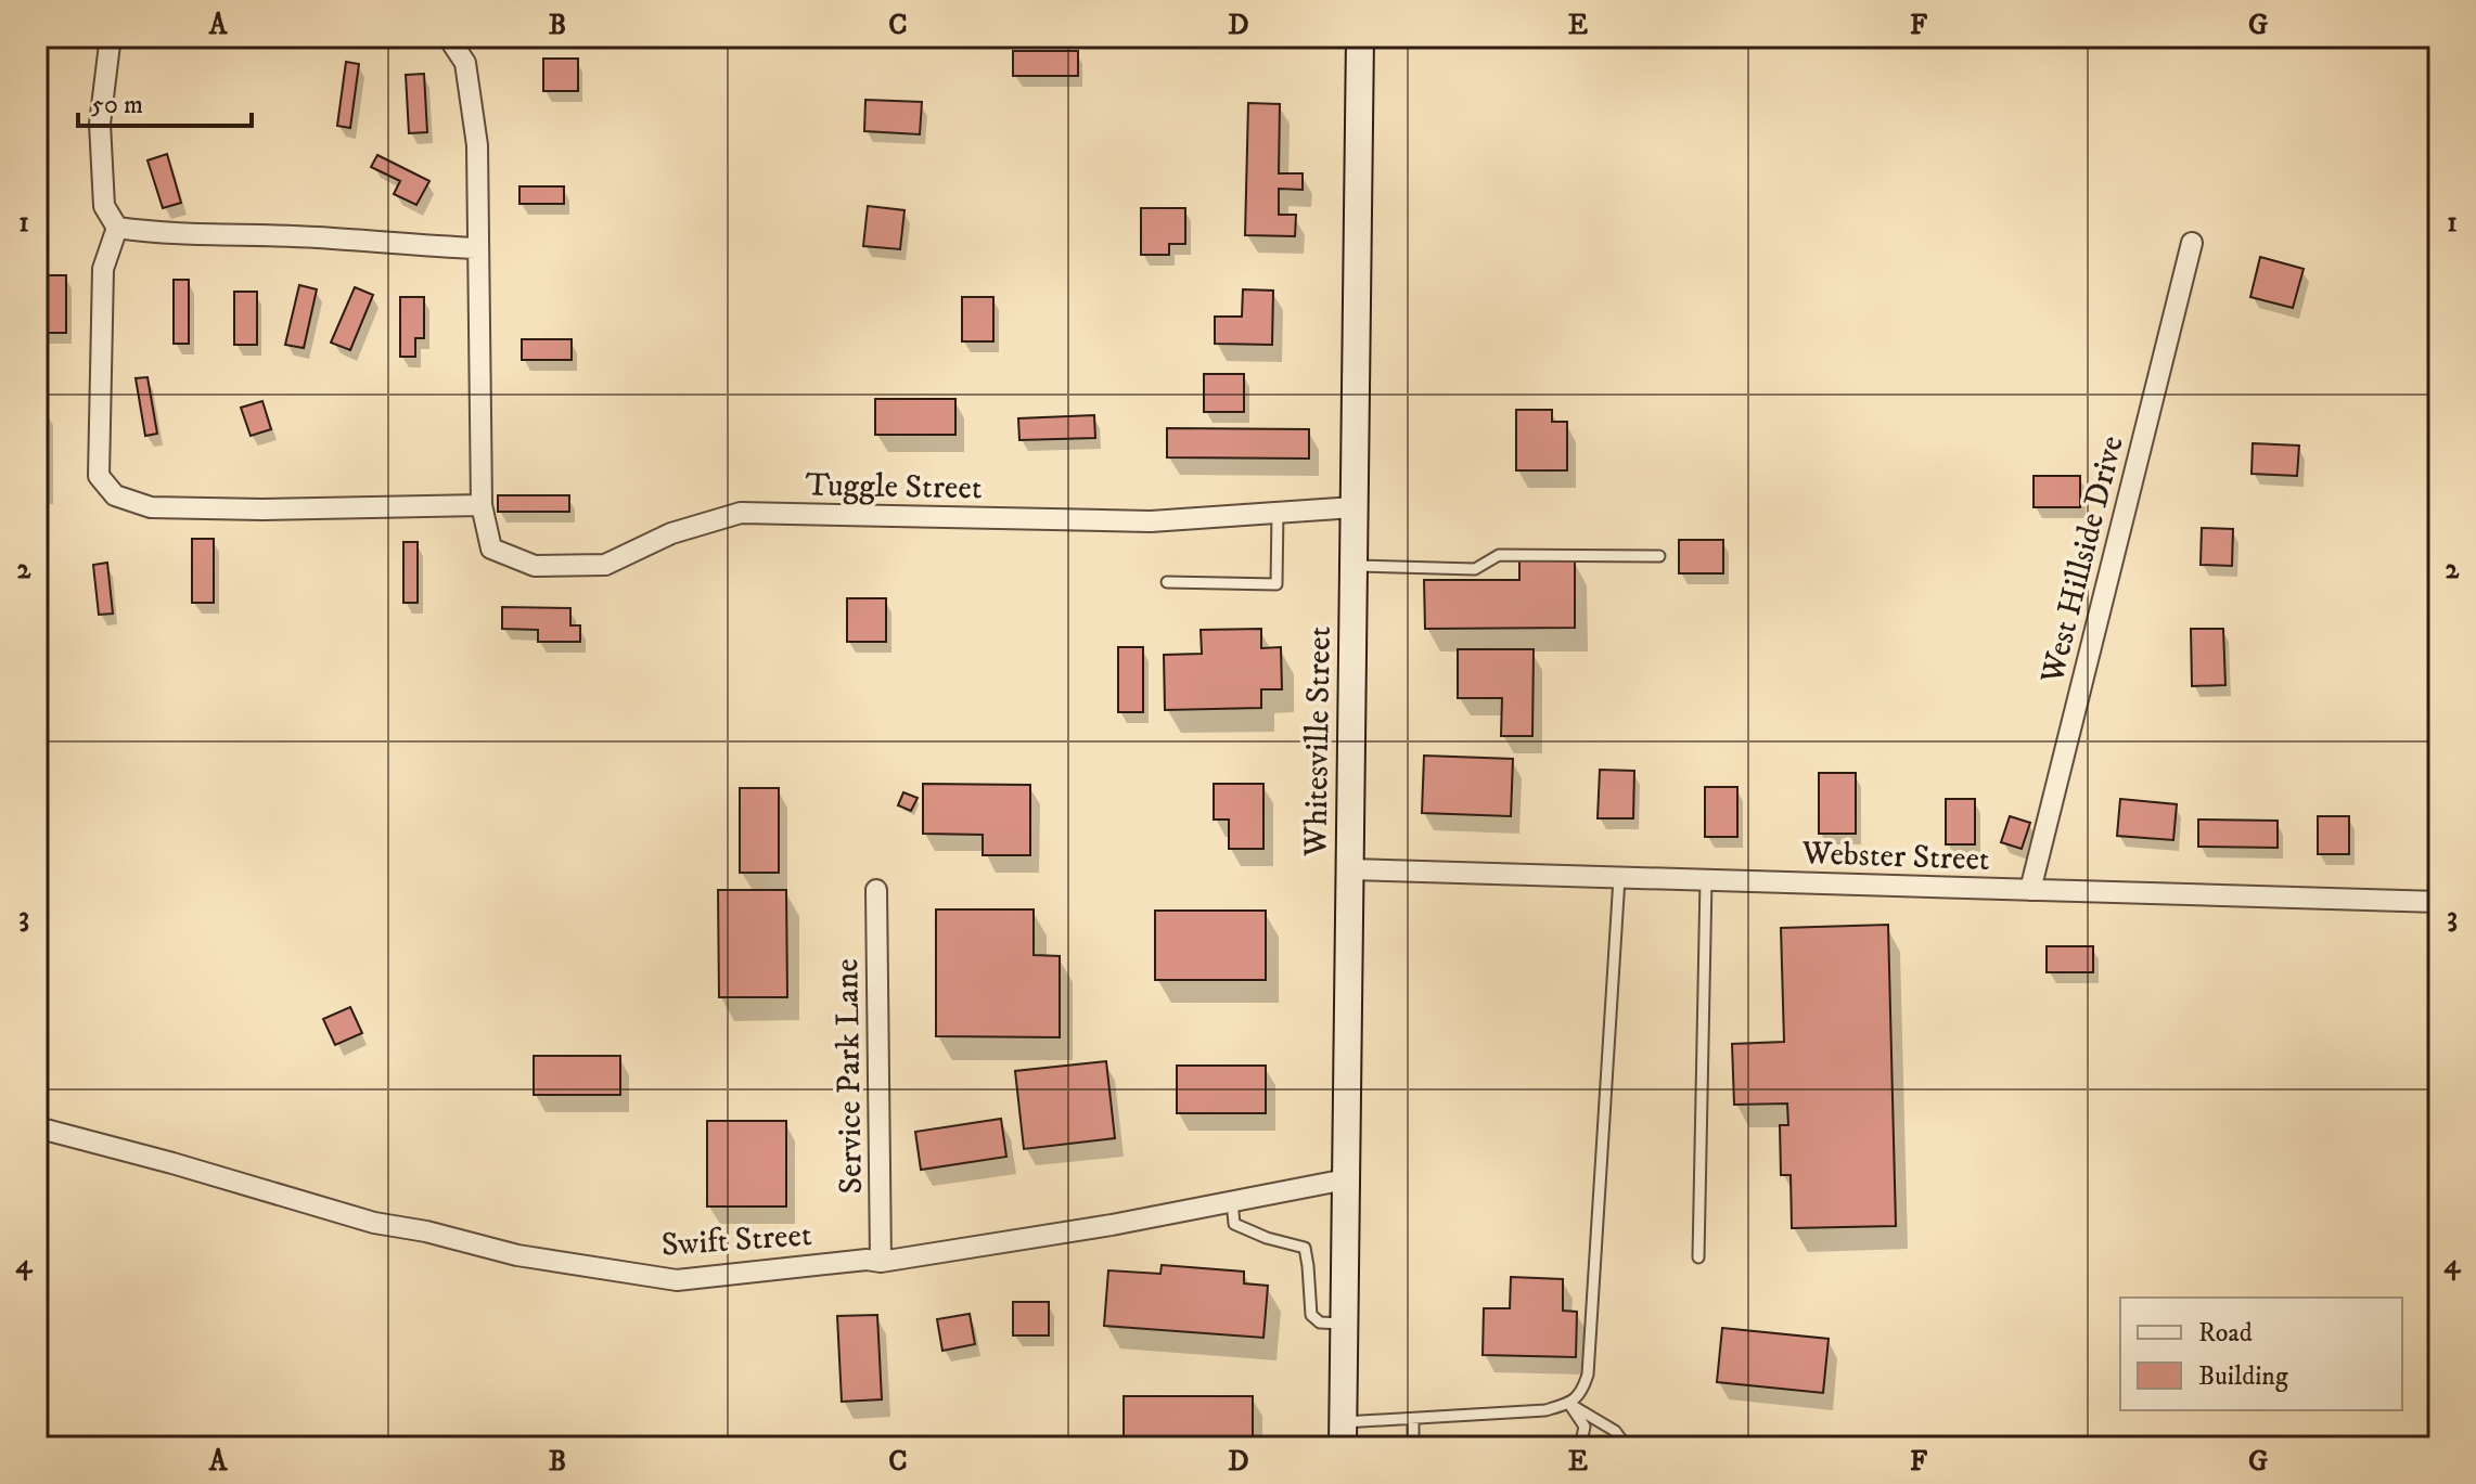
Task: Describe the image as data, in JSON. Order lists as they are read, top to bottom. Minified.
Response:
{"streets":{"main road":["Whitesville Street"],"street":["Tuggle Street","West Hillside Drive","Webster Street","Service Park Lane","Swift Street"]},"crossings":[["Tuggle Street","Whitesville Street"],["West Hillside Drive","Webster Street"],["Whitesville Street","Webster Street"],["Whitesville Street","Swift Street"],["Service Park Lane","Swift Street"]],"legend":["Road","Building"],"scale_bar":"50 m","grid":{"columns":["A","B","C","D","E","F","G"],"rows":["1","2","3","4"]}}
